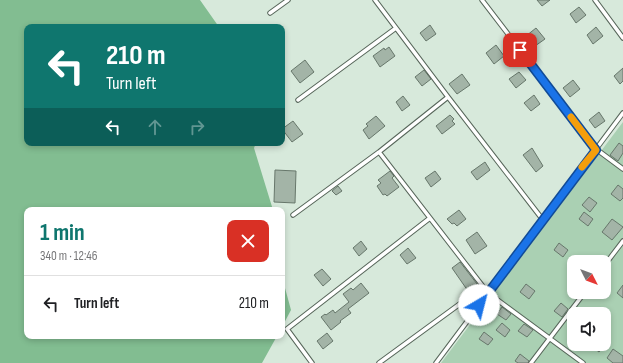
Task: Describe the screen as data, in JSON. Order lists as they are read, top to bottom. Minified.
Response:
{"north":"bottom right","page":{"turn":["210 m","Turn left"],"heading":["1 min","340 m · 12:46"],"list":[{"name":"Turn left","value":"210 m"}]}}
